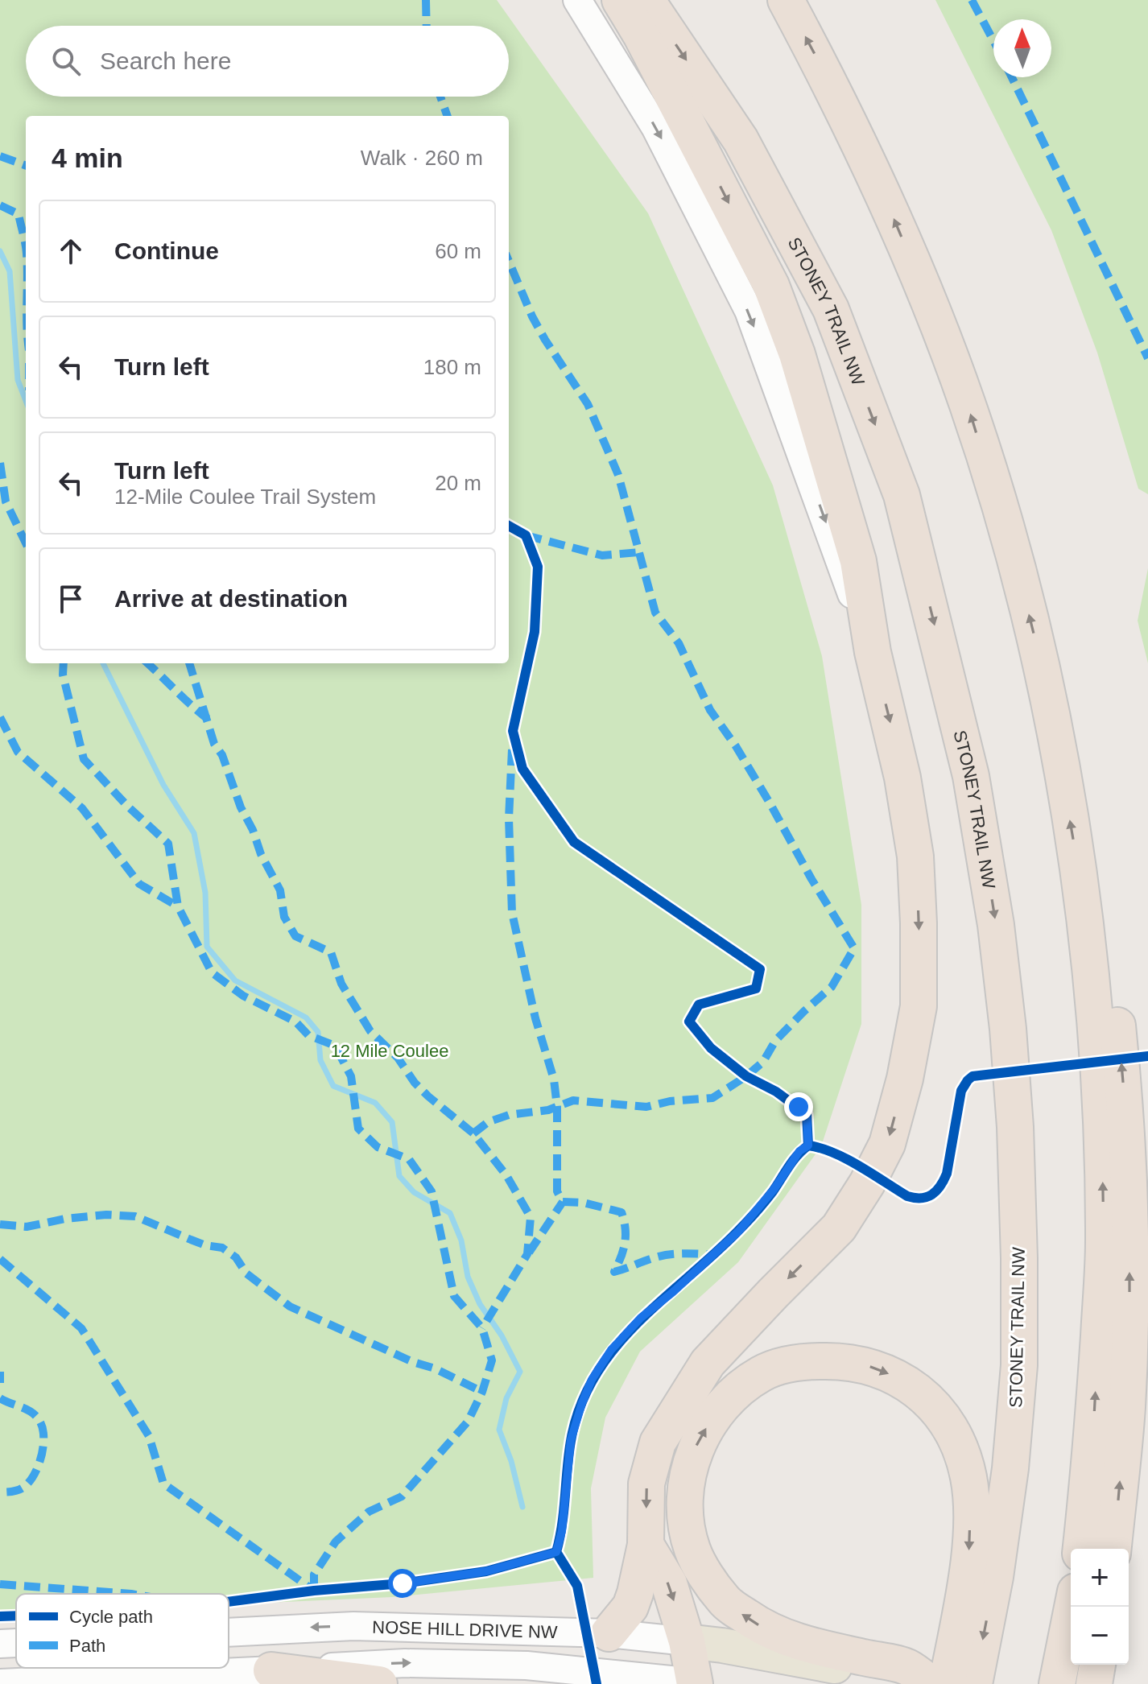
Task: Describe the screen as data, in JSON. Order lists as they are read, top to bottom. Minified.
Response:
{"streets":{"highway":["STONEY TRAIL NW"],"main road":["NOSE HILL DRIVE NW"]},"parks":["12 Mile Coulee"],"legend":["Cycle path","Path"],"north":"top","page":{"search":"Search here","heading":["4 min","Walk · 260 m"],"list":[["Continue","60 m"],["Turn left","180 m"],["Turn left","12-Mile Coulee Trail System","20 m"],"Arrive at destination"],"map_buttons":["+","−"]}}
